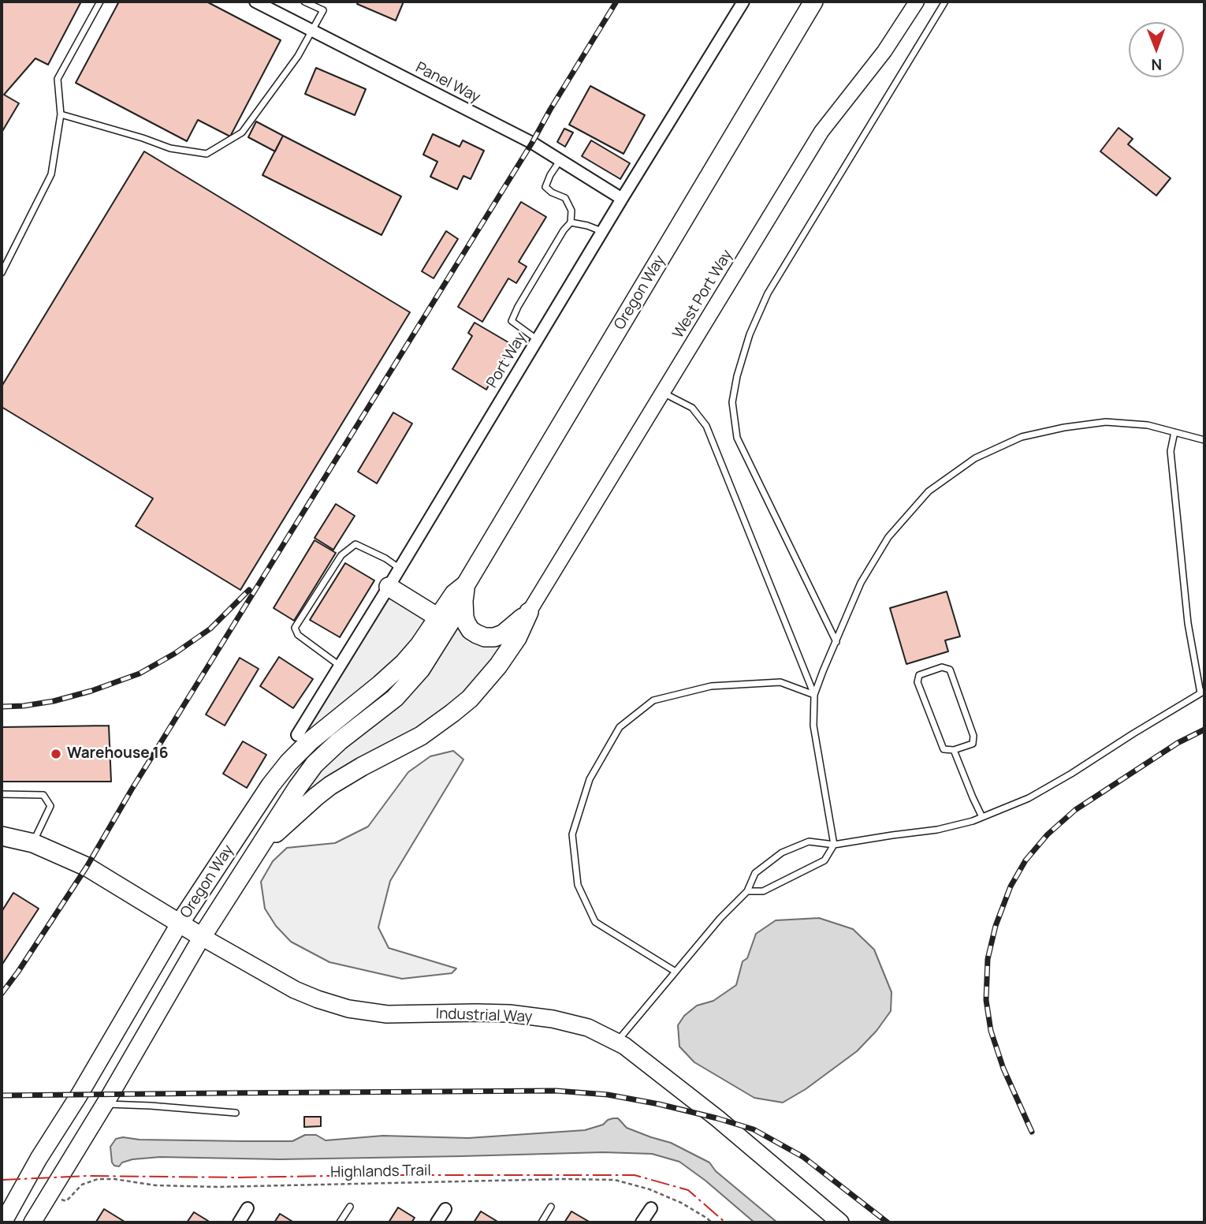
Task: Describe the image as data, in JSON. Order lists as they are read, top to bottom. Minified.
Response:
{"streets":{"highway":["Oregon Way","Industrial Way"],"street":["Panel Way","West Port Way","Port Way"],"path":["Highlands Trail"]},"crossings":[["Panel Way","Port Way"],["Oregon Way","Industrial Way"],["Oregon Way","Highlands Trail"]],"places":["Warehouse 16"],"north":"bottom"}
